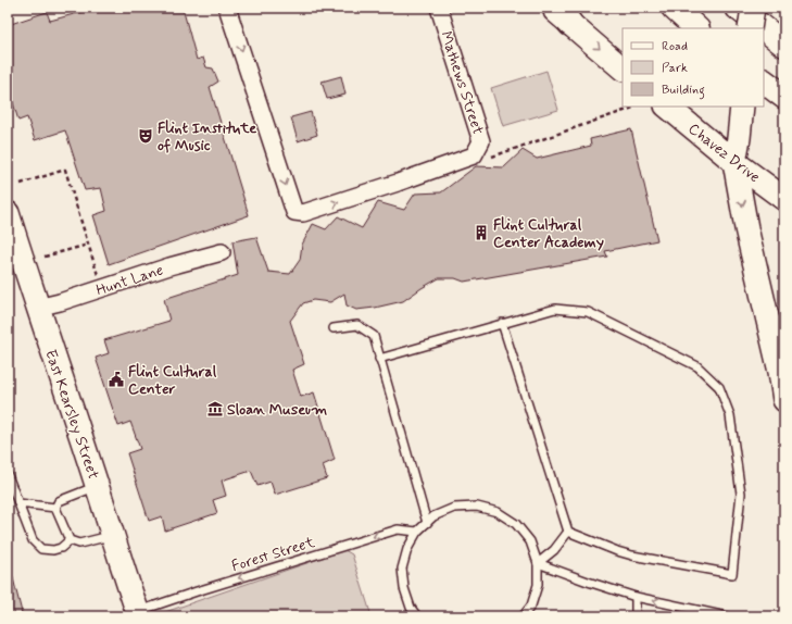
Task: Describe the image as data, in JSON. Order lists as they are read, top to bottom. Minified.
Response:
{"streets":{"street":["Mathews Street","Chavez Drive","Hunt Lane","East Kearsley Street"],"lane":["Forest Street"]},"crossings":[["Hunt Lane","East Kearsley Street"],["East Kearsley Street","Forest Street"]],"one_way":["Forest Street"],"places":{"theatre":["Flint Institute of Music"],"building":["Flint Cultural Center Academy"],"public building":["Flint Cultural Center"],"museum":["Sloan Museum"]},"legend":["Road","Park","Building"]}
